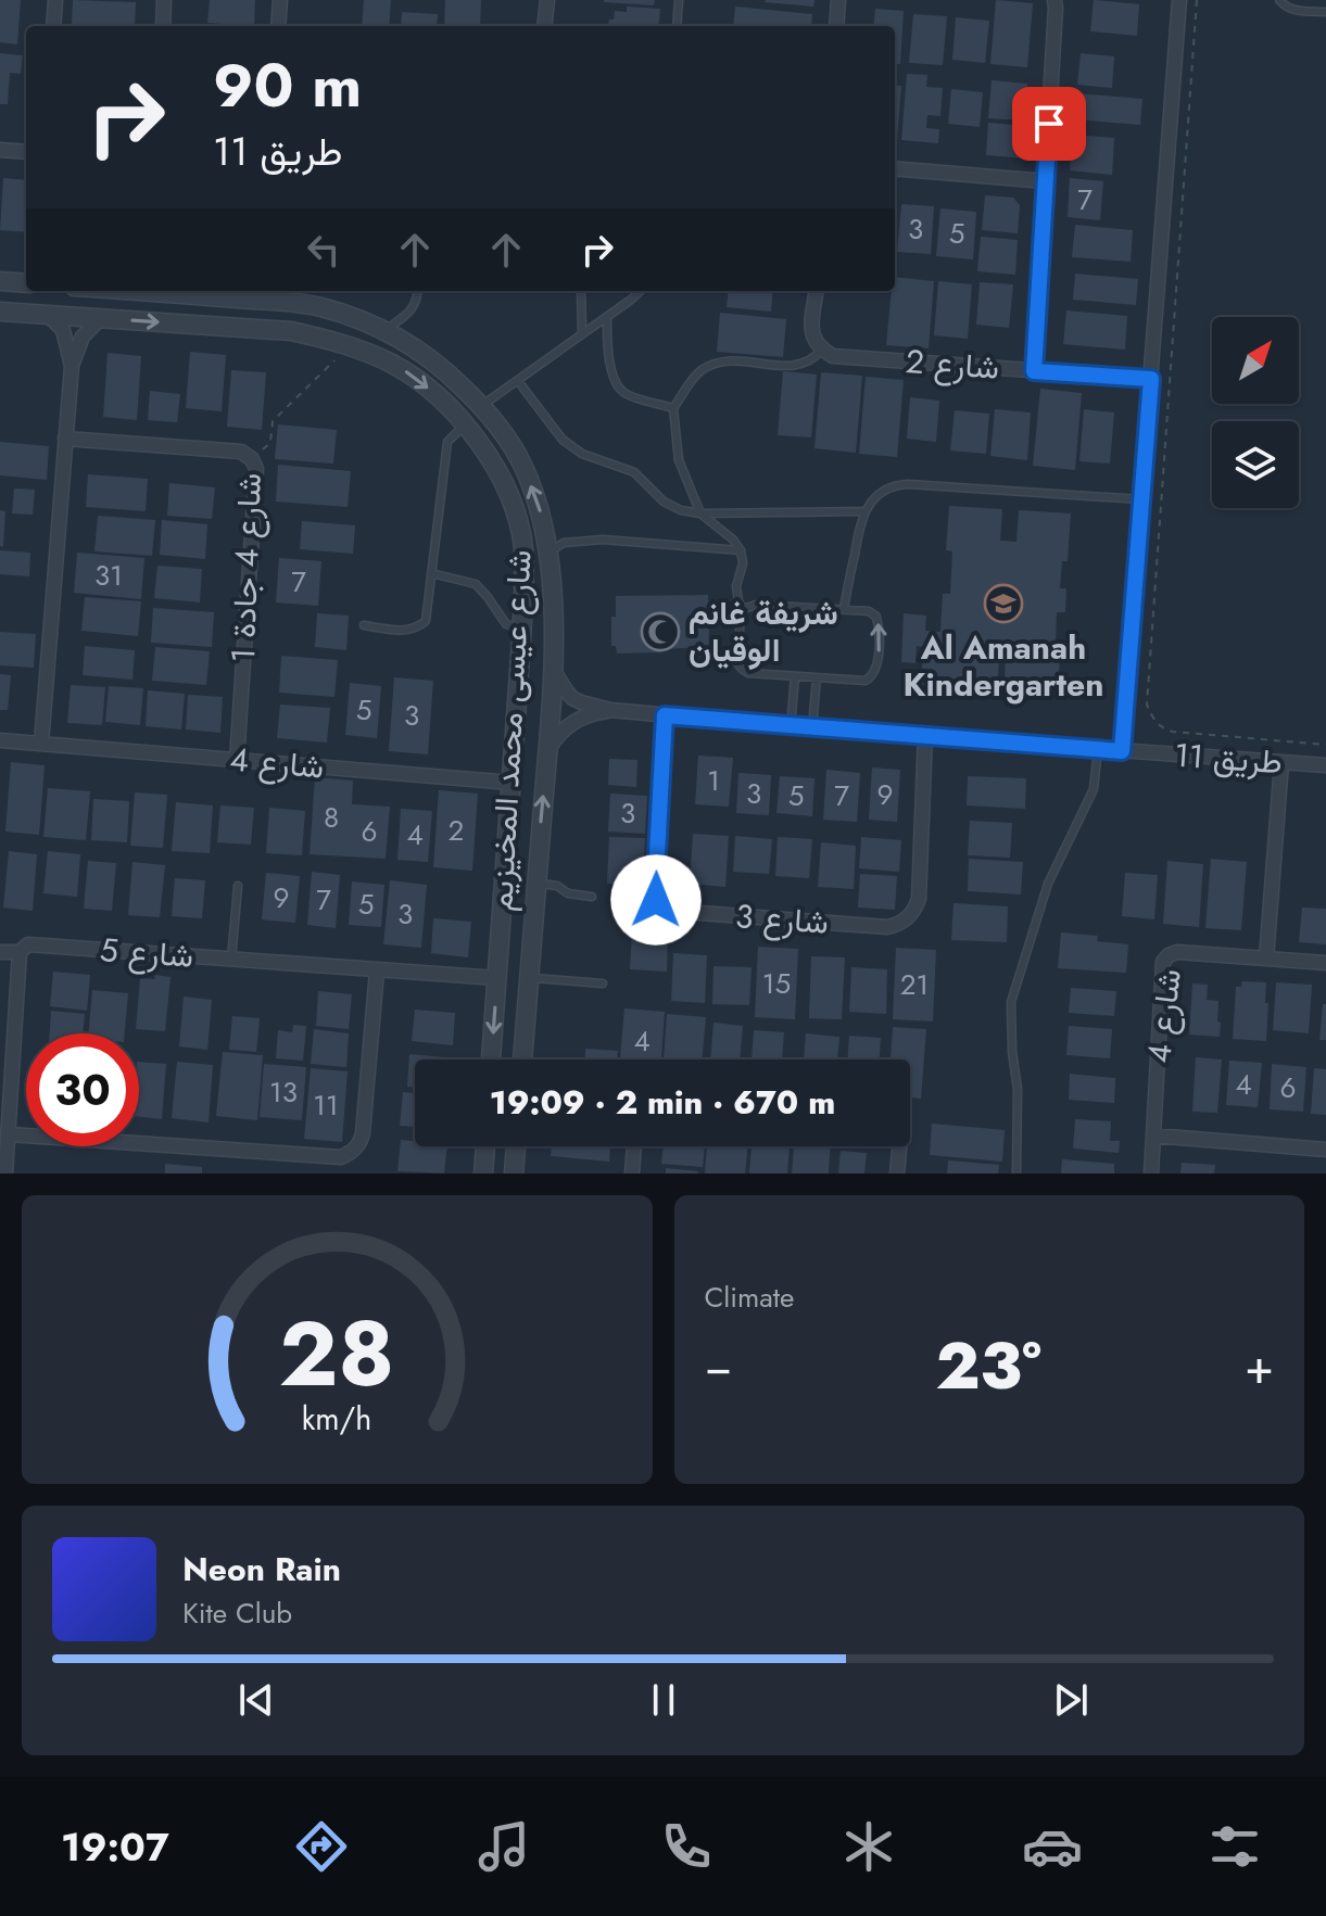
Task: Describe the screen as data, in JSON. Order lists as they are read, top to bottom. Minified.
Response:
{"streets":{"street":["شارع 2","شارع 4 جادة 1","شارع عيسى محمد المخيزيم","طريق 11","شارع 4","شارع 3","شارع 5"]},"crossings":[["شارع 4 جادة 1","شارع 4"],["شارع عيسى محمد المخيزيم","طريق 11"],["شارع عيسى محمد المخيزيم","شارع 4"],["شارع عيسى محمد المخيزيم","شارع 5"],["طريق 11","شارع 3"]],"places":{"school or university":["Al Amanah Kindergarten"],"mosque":["شريفة غانم الوقيان"]},"house_numbers":["7","3","5","31","7","5","3","1","3","9","5","7","3","8","2","6","4","9","7","5","3","15","21","4","4","6","13","11"],"north":"top right","page":{"turn":["90 m","طريق 11"],"limit":"30","trip":"19:09 · 2 min · 670 m","tile":"Climate","heat":["−","23°","+"],"song":["Neon Rain","Kite Club"],"tabs":"19:07","gauge":["28","km/h"]}}
